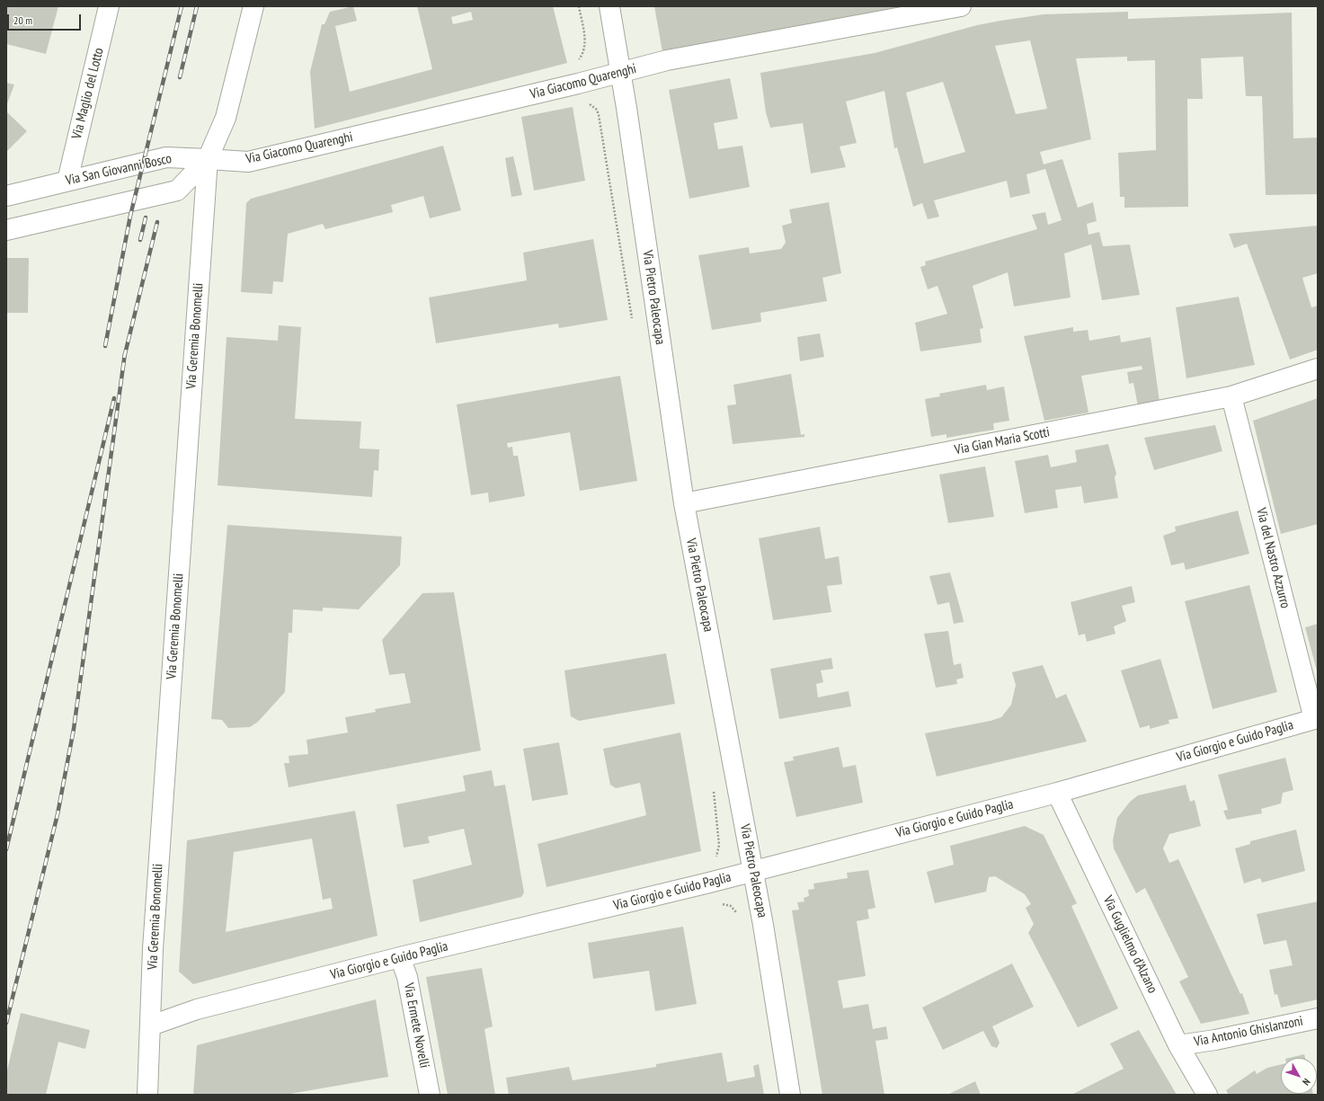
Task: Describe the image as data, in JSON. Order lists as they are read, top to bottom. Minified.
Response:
{"streets":{"street":["Via Giacomo Quarenghi","Via Maglio del Lotto","Via San Giovanni Bosco","Via Pietro Paleocapa","Via Geremia Bonomelli","Via Gian Maria Scotti","Via del Nastro Azzurro","Via Giorgio e Guido Paglia","Via Guglielmo d'Alzano","Via Ermete Novelli","Via Antonio Ghislanzoni"]},"crossings":[["Via Giacomo Quarenghi","Via San Giovanni Bosco"],["Via Giacomo Quarenghi","Via Pietro Paleocapa"],["Via Giacomo Quarenghi","Via Geremia Bonomelli"],["Via Maglio del Lotto","Via San Giovanni Bosco"],["Via San Giovanni Bosco","Via Geremia Bonomelli"],["Via Pietro Paleocapa","Via Gian Maria Scotti"],["Via Pietro Paleocapa","Via Giorgio e Guido Paglia"],["Via Geremia Bonomelli","Via Giorgio e Guido Paglia"],["Via Gian Maria Scotti","Via del Nastro Azzurro"],["Via del Nastro Azzurro","Via Giorgio e Guido Paglia"],["Via Giorgio e Guido Paglia","Via Guglielmo d'Alzano"],["Via Giorgio e Guido Paglia","Via Ermete Novelli"],["Via Guglielmo d'Alzano","Via Antonio Ghislanzoni"]],"scale_bar":"20 m","north":"bottom right"}
